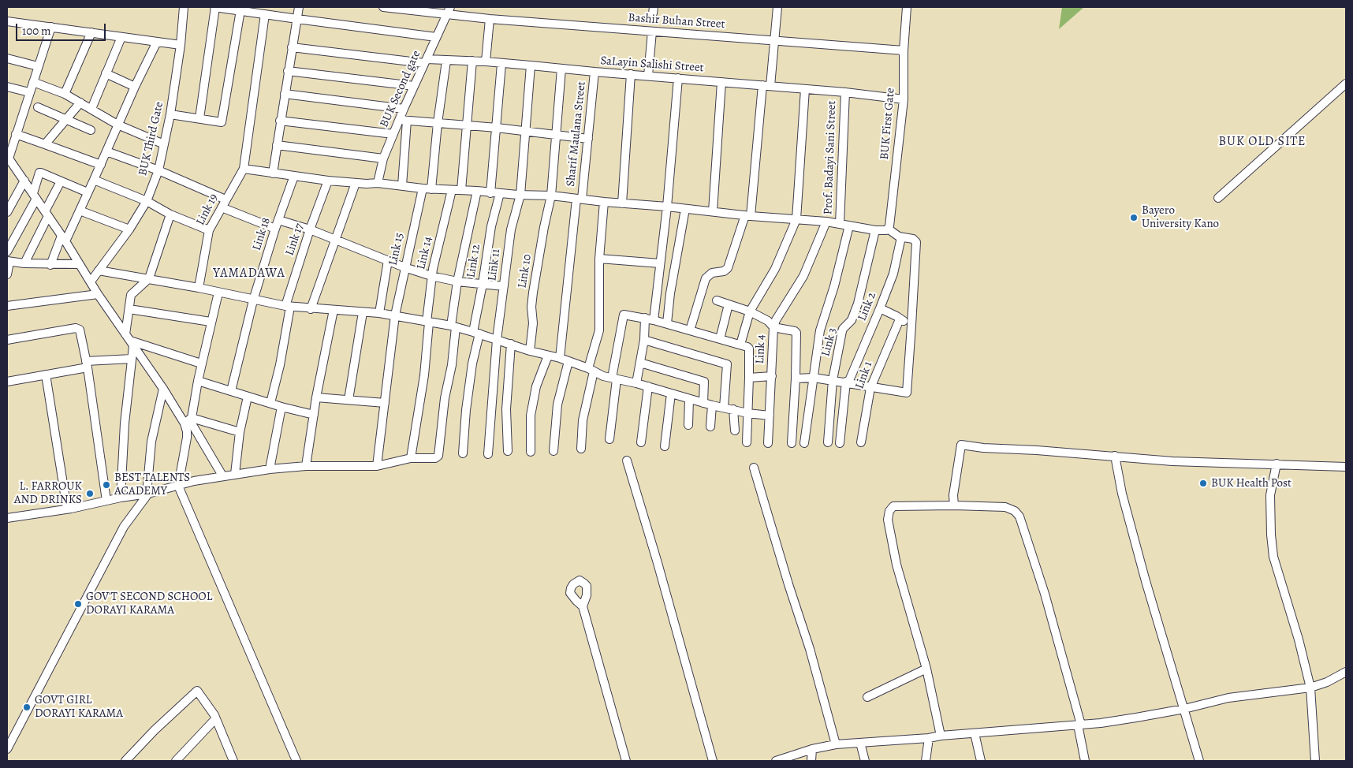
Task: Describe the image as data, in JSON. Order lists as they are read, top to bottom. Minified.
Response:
{"streets":{"street":["Bashir Buhan Street","SaLayin Salishi Street","BUK Second gate","BUK First Gate","Sharif Maulana Street","BUK Third Gate","Prof. Badayi Sani Street","Link 19","Link 18","Link 17","Link 15","Link 14","Link 12","Link 11","Link 10","Link 2","Link 3","Link 4","Link 1"]},"crossings":[["Bashir Buhan Street","BUK Second gate"],["Bashir Buhan Street","BUK First Gate"],["SaLayin Salishi Street","BUK Second gate"],["SaLayin Salishi Street","BUK First Gate"],["SaLayin Salishi Street","Sharif Maulana Street"],["SaLayin Salishi Street","Prof. Badayi Sani Street"],["SaLayin Salishi Street","Link 11"],["SaLayin Salishi Street","Link 10"]],"districts":["BUK OLD SITE","YAMADAWA"],"places":["Bayero University Kano","BUK Health Post","BEST TALENTS ACADEMY","L. FARROUK AND DRINKS","GOV'T SECOND SCHOOL DORAYI KARAMA","GOVT GIRL DORAYI KARAMA"],"scale_bar":"100 m"}
